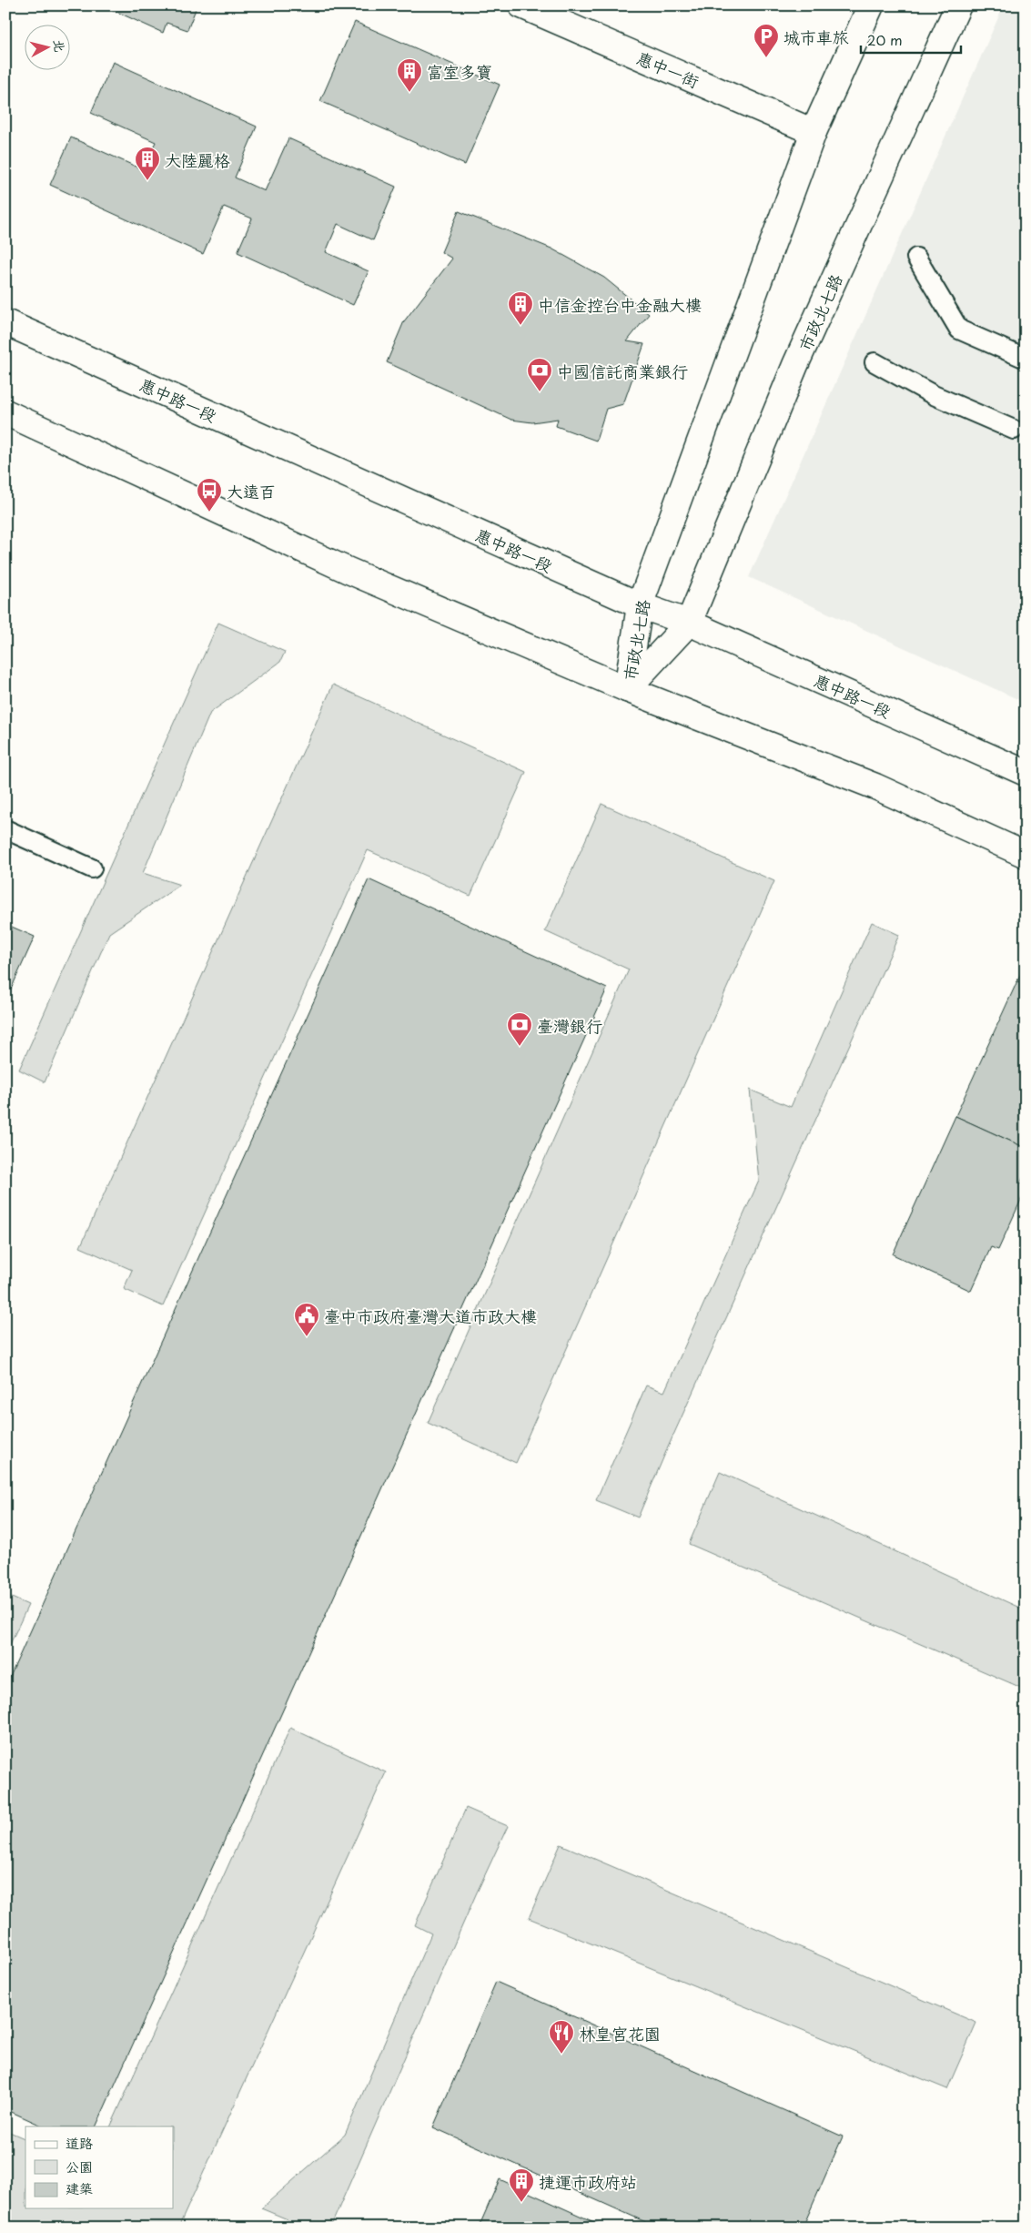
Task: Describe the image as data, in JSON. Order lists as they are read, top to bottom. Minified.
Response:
{"streets":{"street":["惠中一街","市政北七路","惠中路一段"]},"crossings":[["惠中一街","市政北七路"],["市政北七路","惠中路一段"]],"places":{"parking":["城市車旅"],"building":["富室多寶","大陸麗格","中信金控台中金融大樓","捷運市政府站"],"bank":["中國信託商業銀行","臺灣銀行"],"bus stop":["大遠百"],"public building":["臺中市政府臺灣大道市政大樓"],"restaurant":["林皇宮花園"]},"legend":["道路","公園","建築"],"scale_bar":"20 m","north":"right"}
